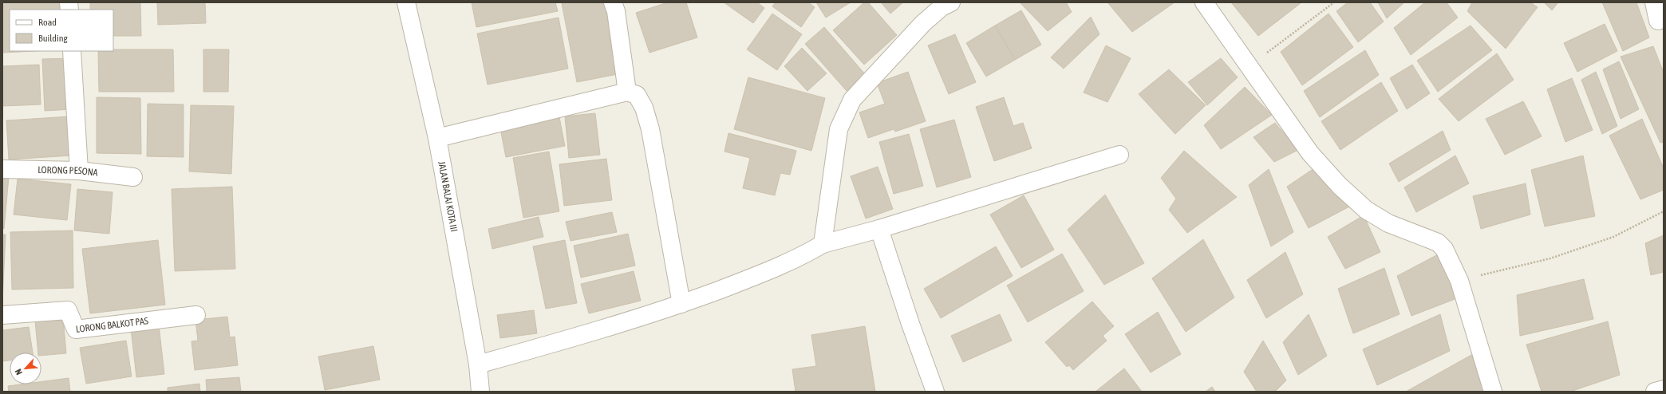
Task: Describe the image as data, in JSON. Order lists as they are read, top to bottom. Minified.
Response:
{"streets":{"street":["LORONG PESONA","JALAN BALAI KOTA III","LORONG BALKOT PAS"]},"legend":["Road","Building"],"north":"bottom left"}
